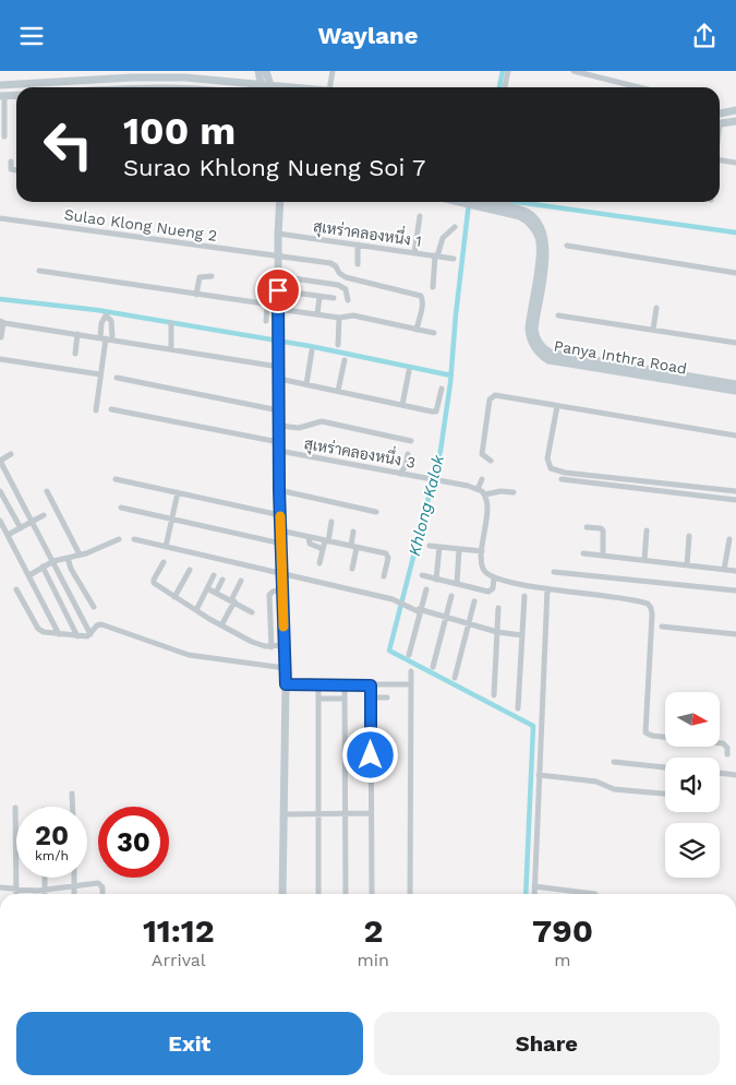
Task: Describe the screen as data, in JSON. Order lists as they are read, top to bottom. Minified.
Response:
{"streets":{"street":["Sulao Klong Nueng 2","สุเหร่าคลองหนึ่ง 1","Panya Inthra Road","สุเหร่าคลองหนึ่ง 3"]},"water":["Khlong Kalok"],"north":"right","page":{"header":"Waylane","turn":["100 m","Surao Khlong Nueng Soi 7"],"speed":"20 km/h","limit":"30","eta":["11:12","Arrival","2","min","790","m"],"buttons":["Exit","Share"]}}
